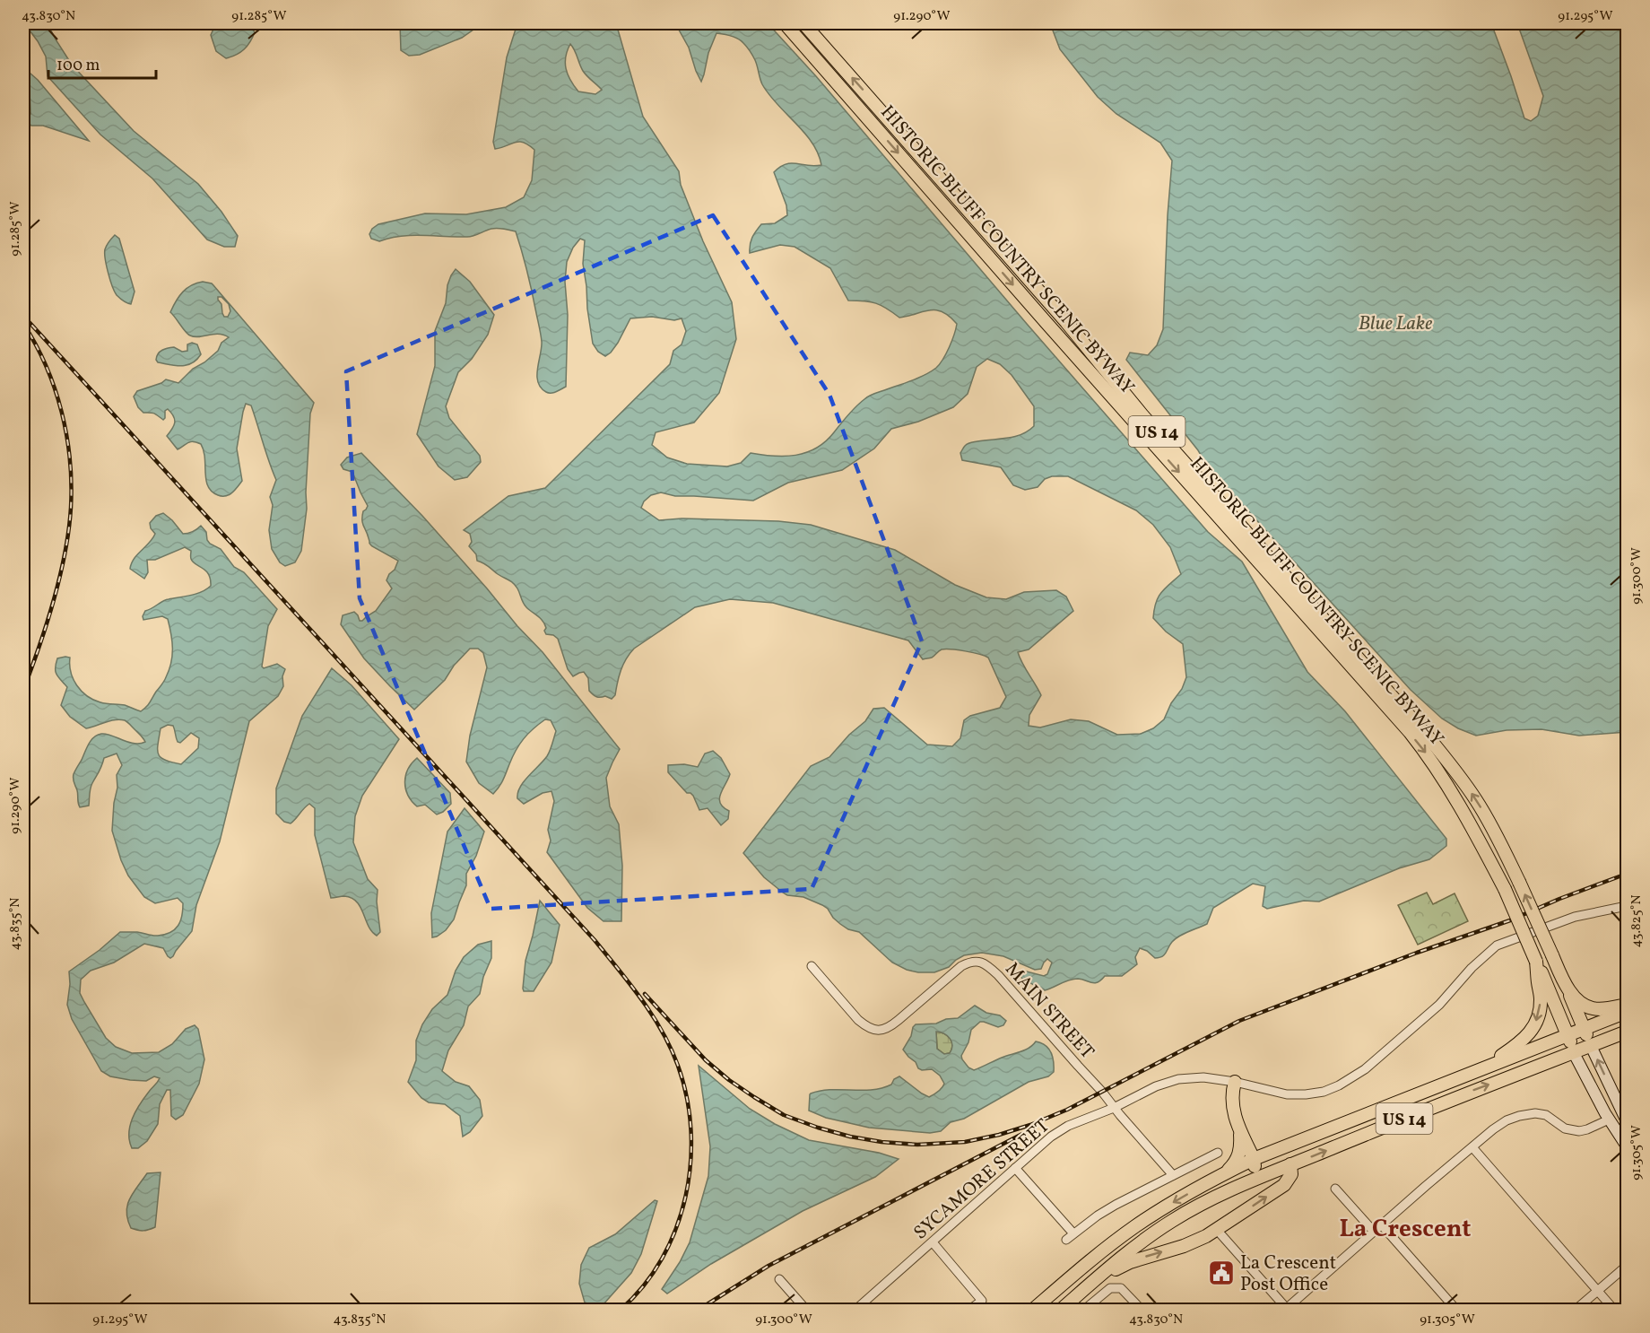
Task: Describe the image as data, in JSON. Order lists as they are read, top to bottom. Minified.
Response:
{"streets":{"main road":["HISTORIC BLUFF COUNTRY SCENIC BYWAY","US 14"],"street":["MAIN STREET","SYCAMORE STREET"]},"crossings":[["HISTORIC BLUFF COUNTRY SCENIC BYWAY","US 14"],["MAIN STREET","SYCAMORE STREET"]],"districts":["La Crescent"],"water":["Blue Lake"],"places":{"public building":["La Crescent Post Office"]},"scale_bar":"100 m","coordinates":["43.830°N","91.285°W","91.290°W","91.295°W","91.300°W","43.825°N","43.835°N","91.305°W"]}
